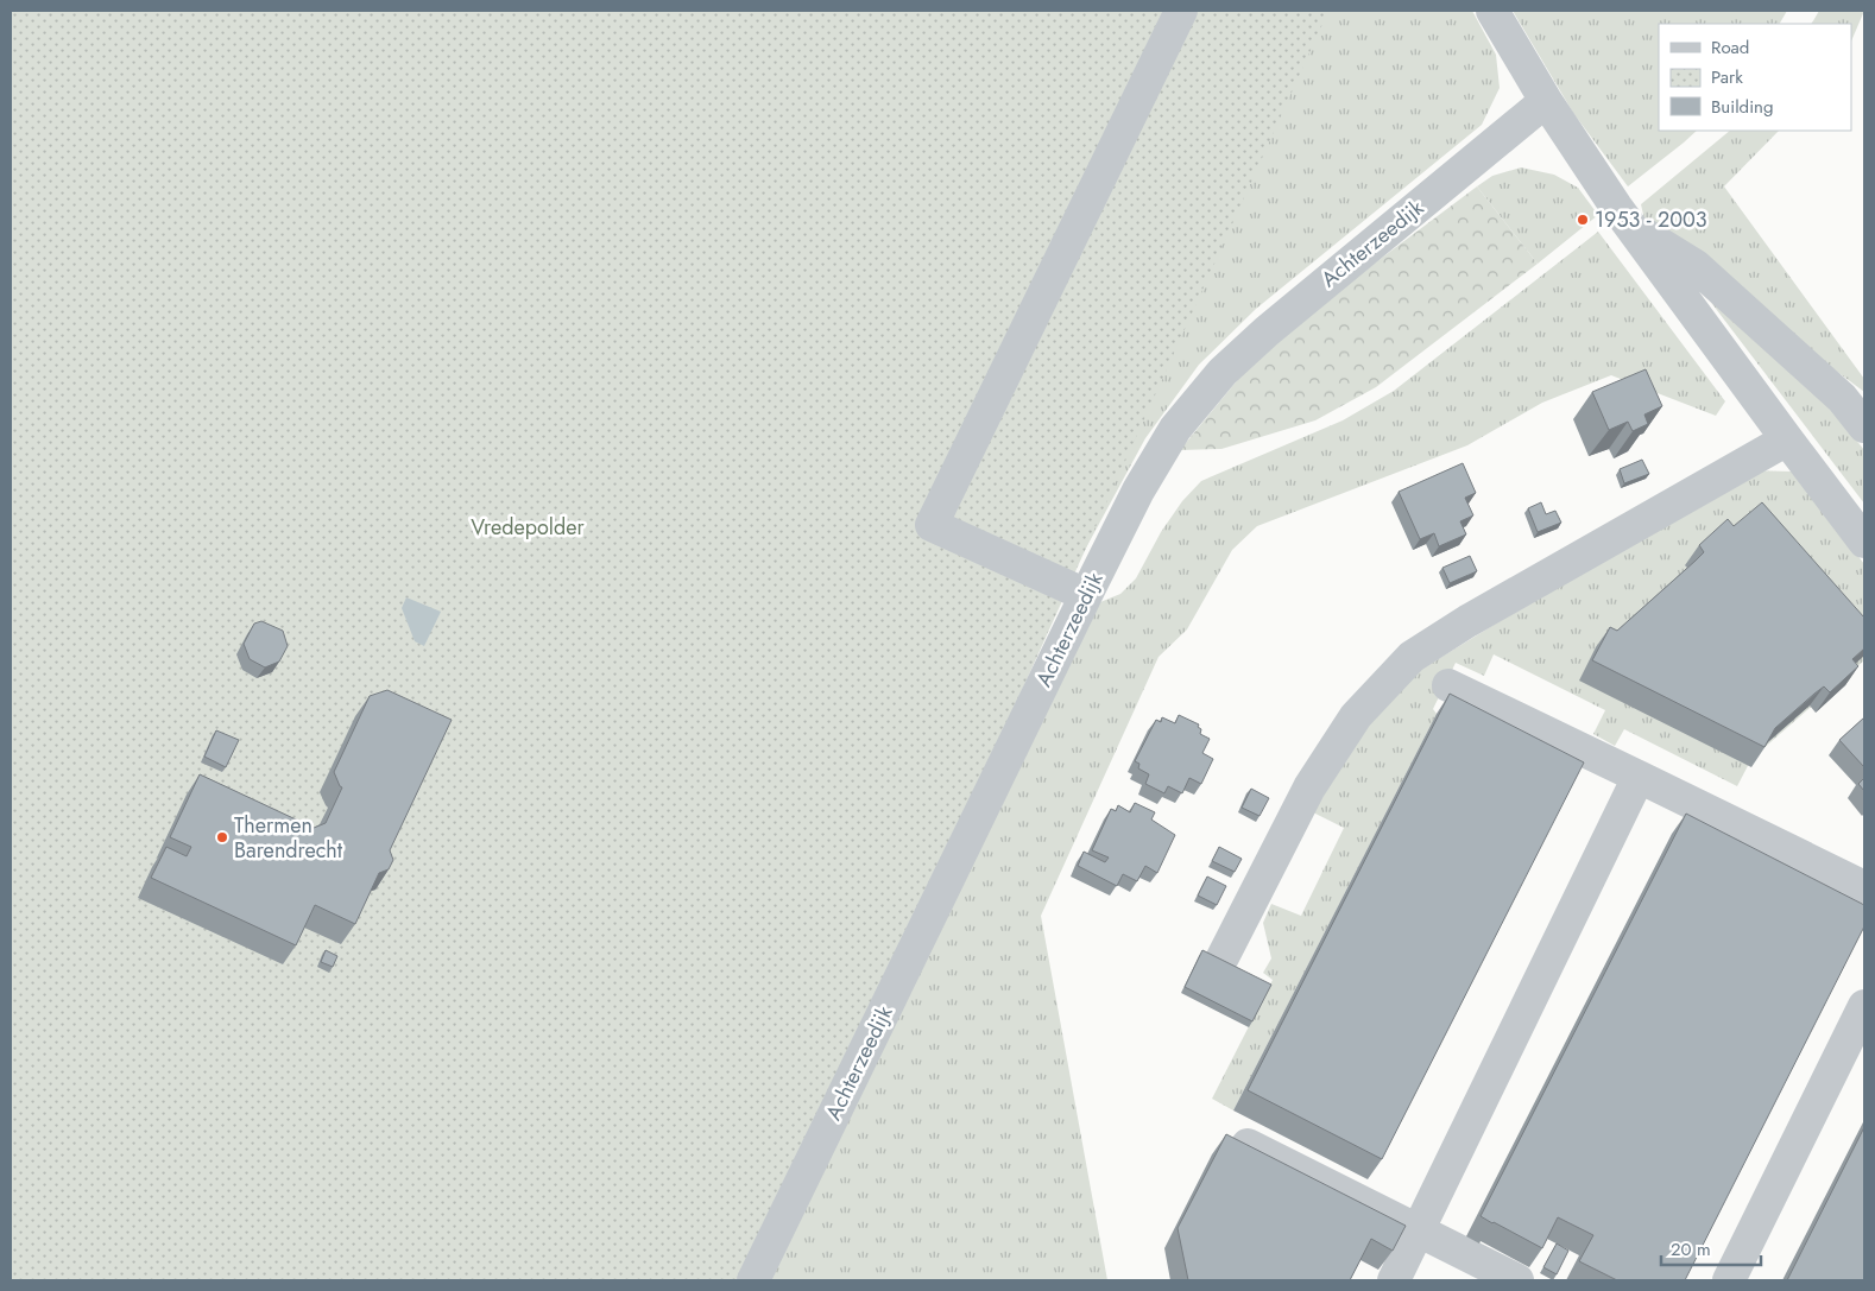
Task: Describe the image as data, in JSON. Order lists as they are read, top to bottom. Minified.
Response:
{"streets":{"street":["Achterzeedijk"]},"parks":["Vredepolder"],"places":["1953 - 2003","Thermen Barendrecht"],"legend":["Road","Park","Building"],"scale_bar":"20 m"}
